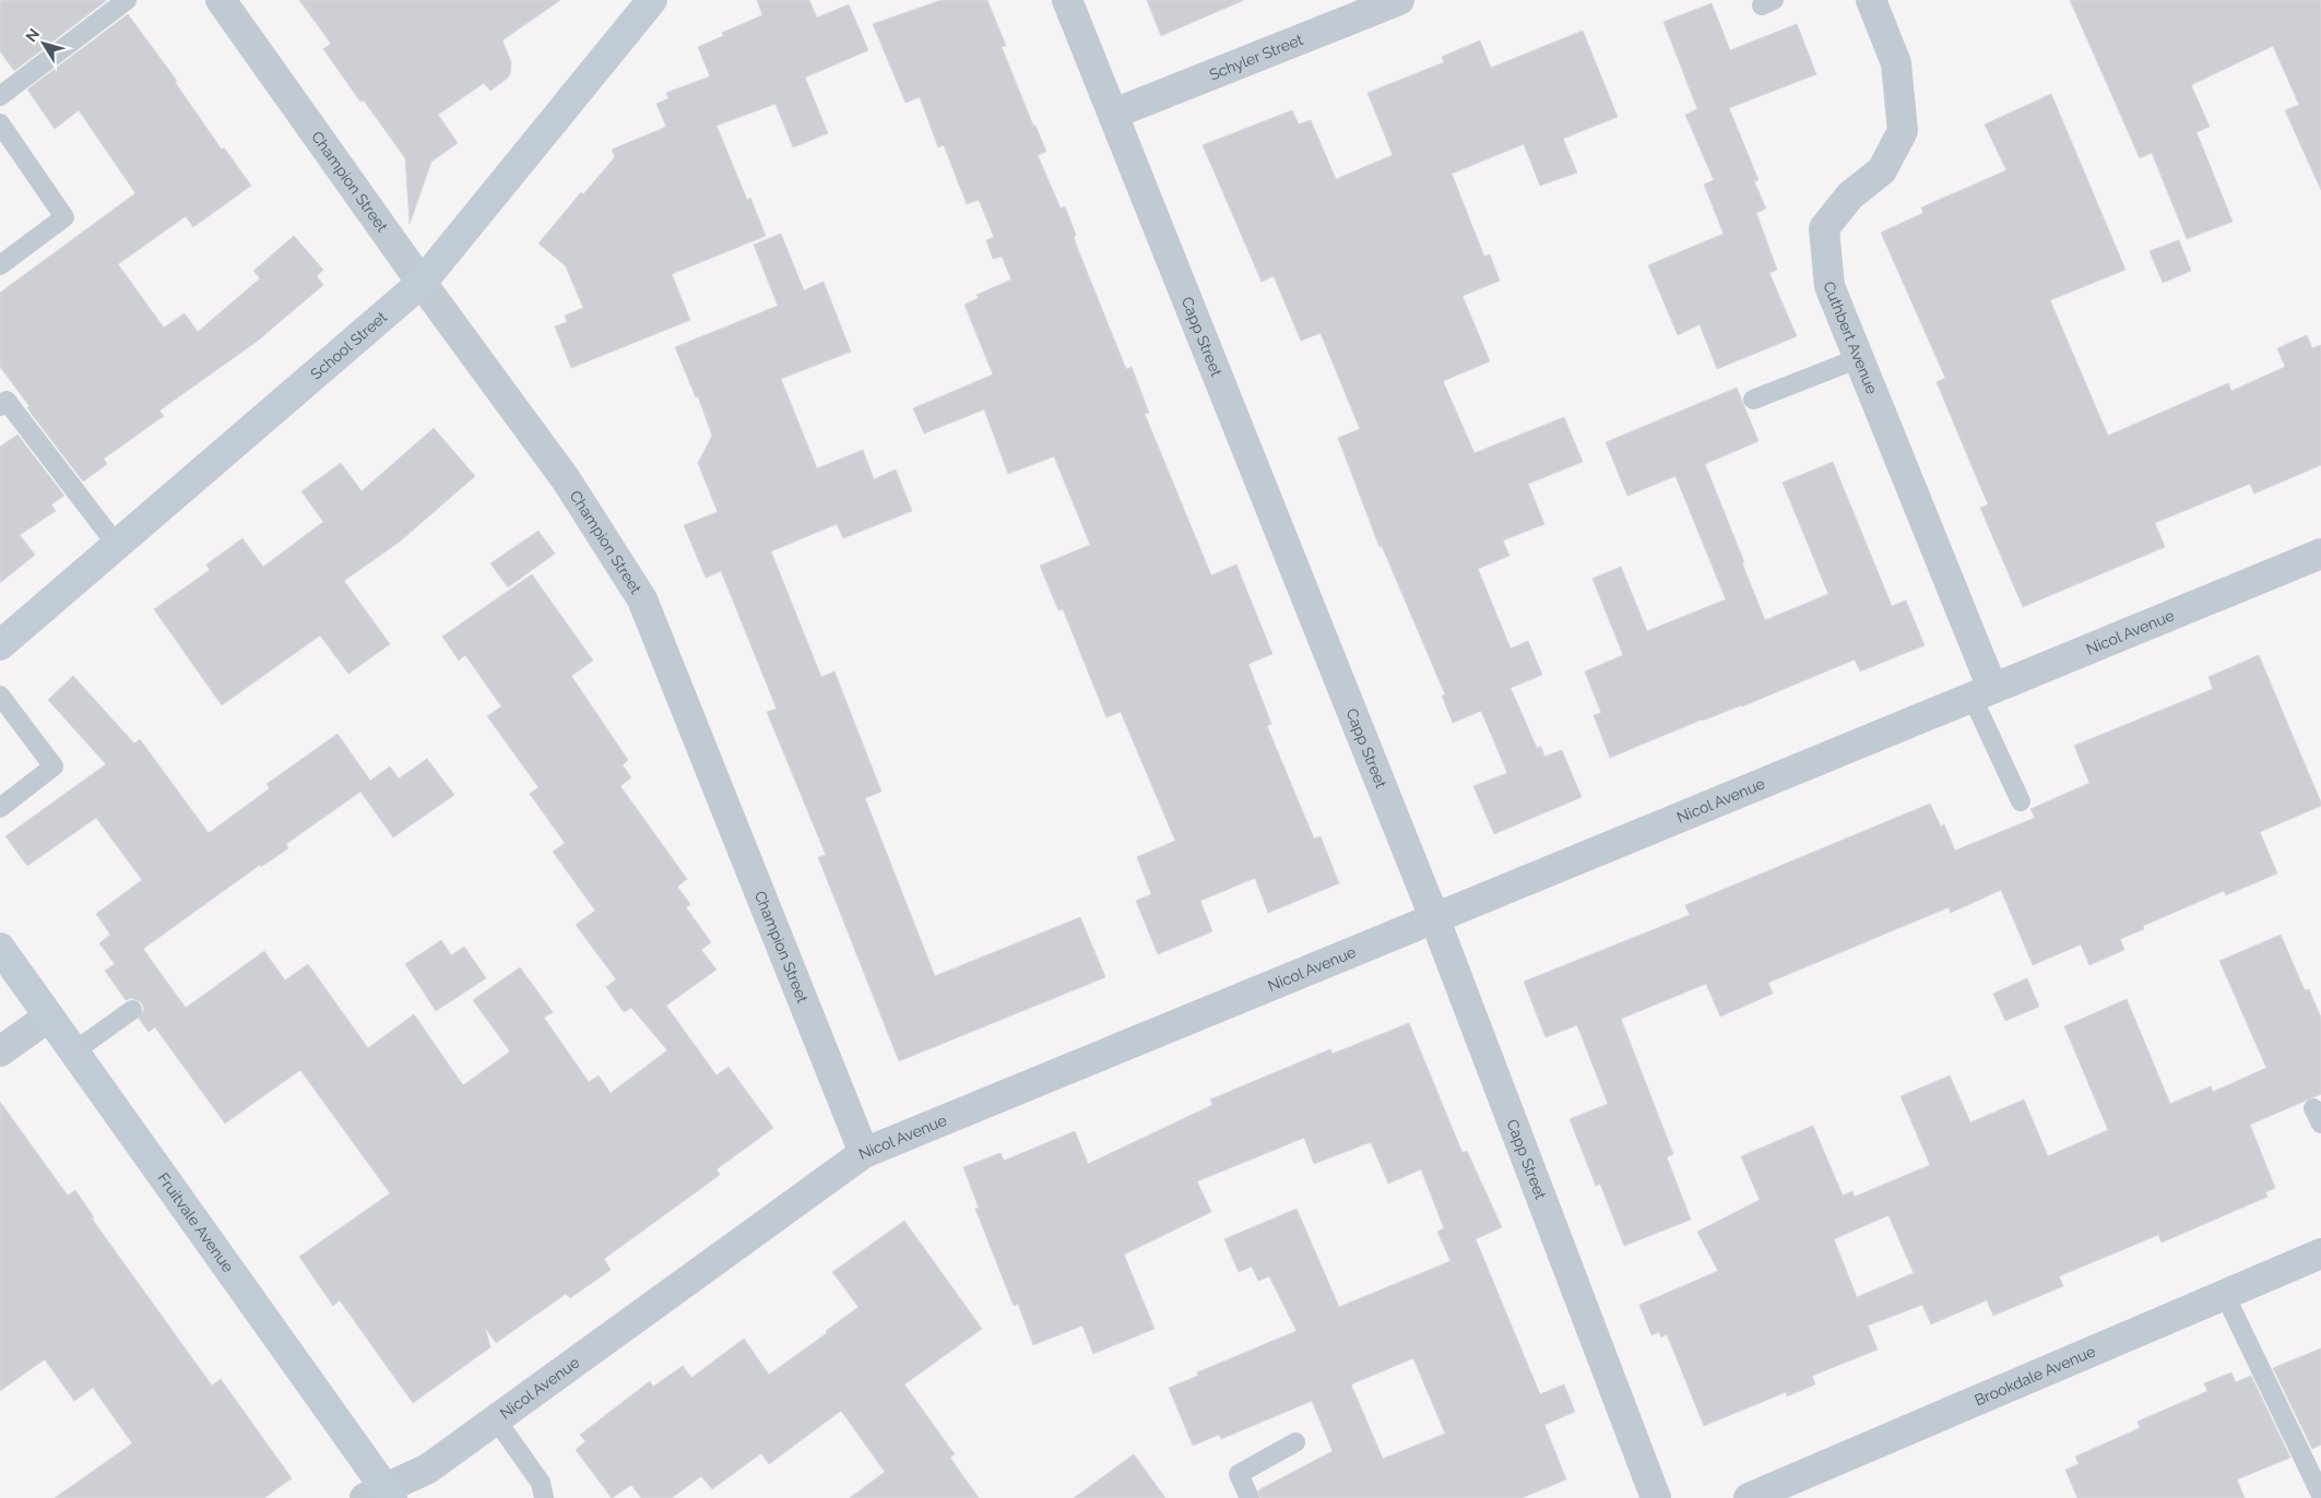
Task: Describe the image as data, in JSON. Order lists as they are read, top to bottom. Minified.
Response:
{"streets":{"street":["Schyler Street","Champion Street","Capp Street","Cuthbert Avenue","School Street","Nicol Avenue","Fruitvale Avenue","Brookdale Avenue"]},"crossings":[["Schyler Street","Capp Street"],["Champion Street","School Street"],["Champion Street","Nicol Avenue"],["Capp Street","Nicol Avenue"],["Cuthbert Avenue","Nicol Avenue"],["Nicol Avenue","Fruitvale Avenue"]],"north":"top left"}
